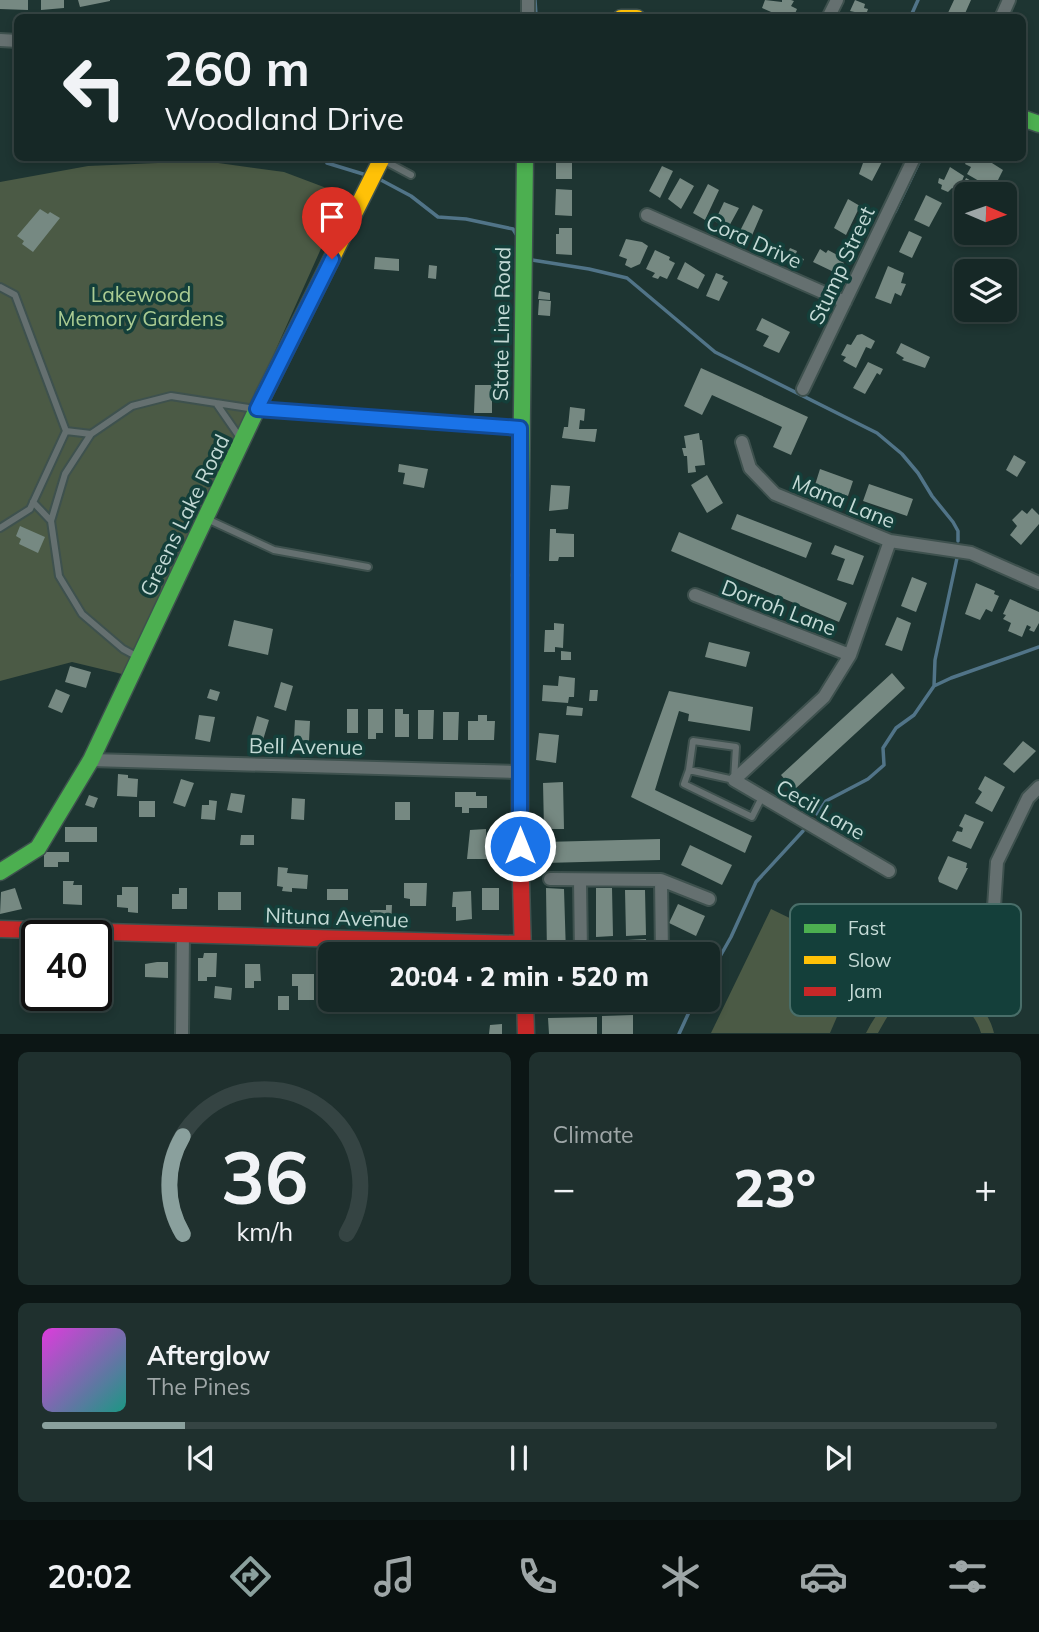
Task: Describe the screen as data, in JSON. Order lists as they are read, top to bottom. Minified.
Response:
{"streets":{"street":["Cora Drive","Stump Street","State Line Road","Mana Lane","Greens Lake Road","Dorroh Lane","Bell Avenue","Cecil Lane","Nituna Avenue"]},"crossings":[["Cora Drive","Stump Street"],["State Line Road","Bell Avenue"],["Greens Lake Road","Bell Avenue"]],"parks":["Lakewood Memory Gardens"],"legend":["Fast","Slow","Jam"],"north":"right","page":{"turn":["260 m","Woodland Drive"],"limit":"40","trip":"20:04 · 2 min · 520 m","tile":"Climate","heat":["−","23°","+"],"song":["Afterglow","The Pines"],"tabs":"20:02","gauge":["36","km/h"]}}
